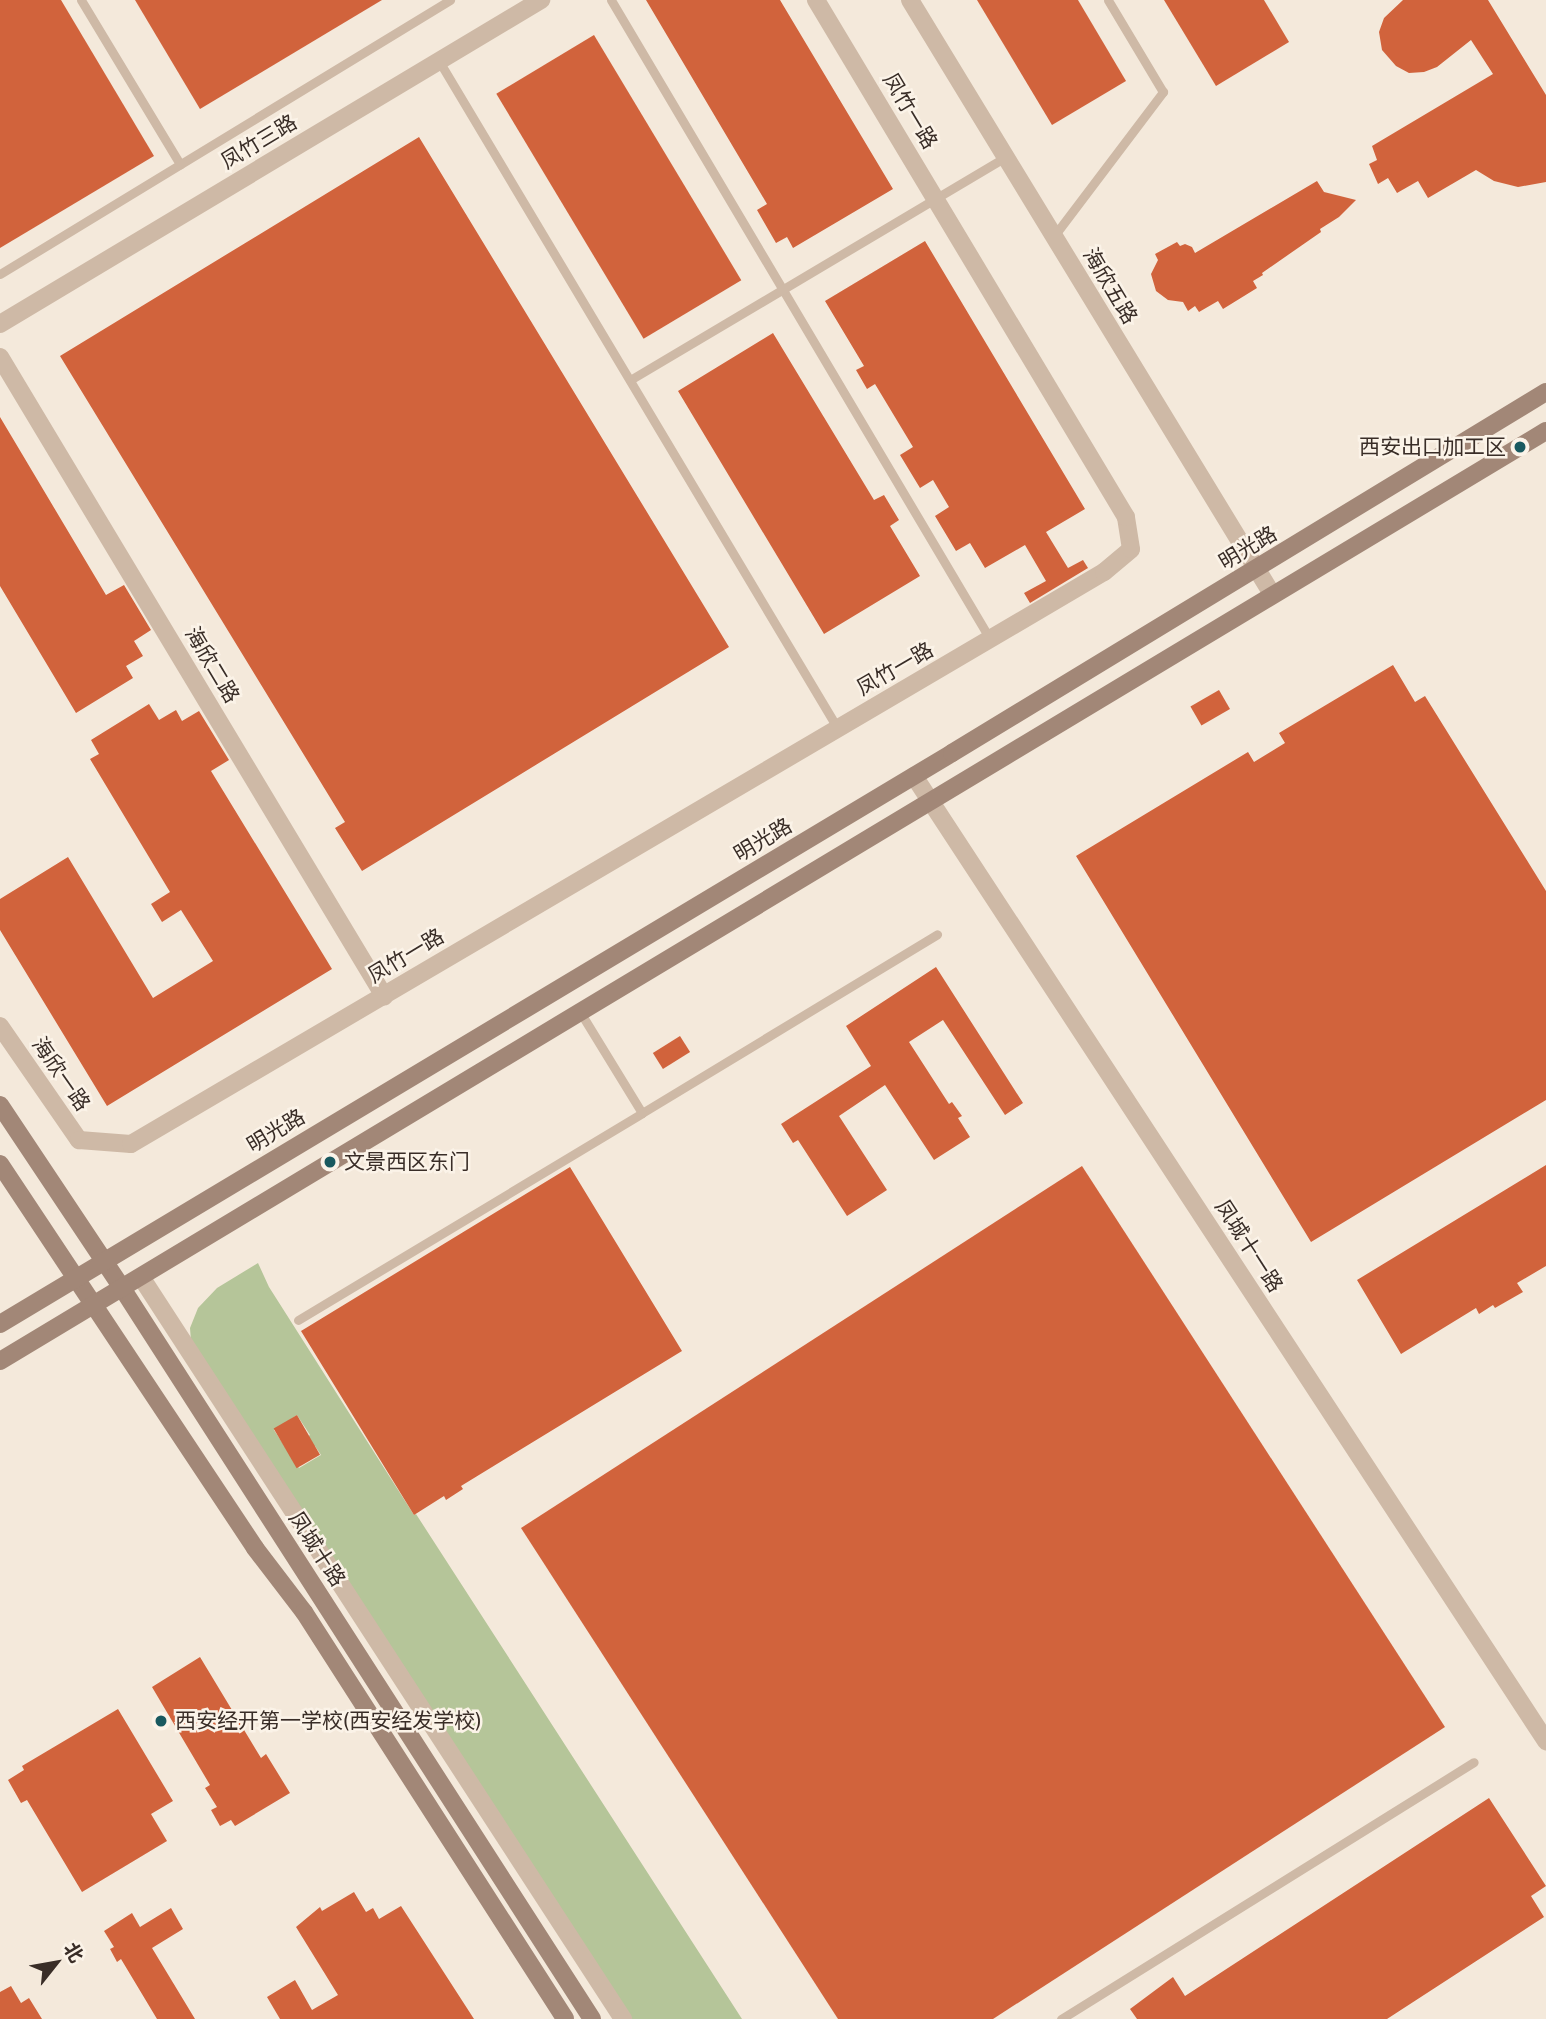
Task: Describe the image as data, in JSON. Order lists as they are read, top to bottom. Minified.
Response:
{"streets":{"main road":["明光路","凤城十路"],"street":["凤竹一路","凤竹三路","海欣五路","海欣二路","海欣一路","凤城十一路"]},"crossings":[["凤竹一路","海欣二路"],["凤竹一路","海欣一路"],["海欣五路","明光路"],["明光路","凤城十一路"],["明光路","凤城十路"]],"places":["西安出口加工区","文景西区东门","西安经开第一学校(西安经发学校)"],"north":"top right"}
